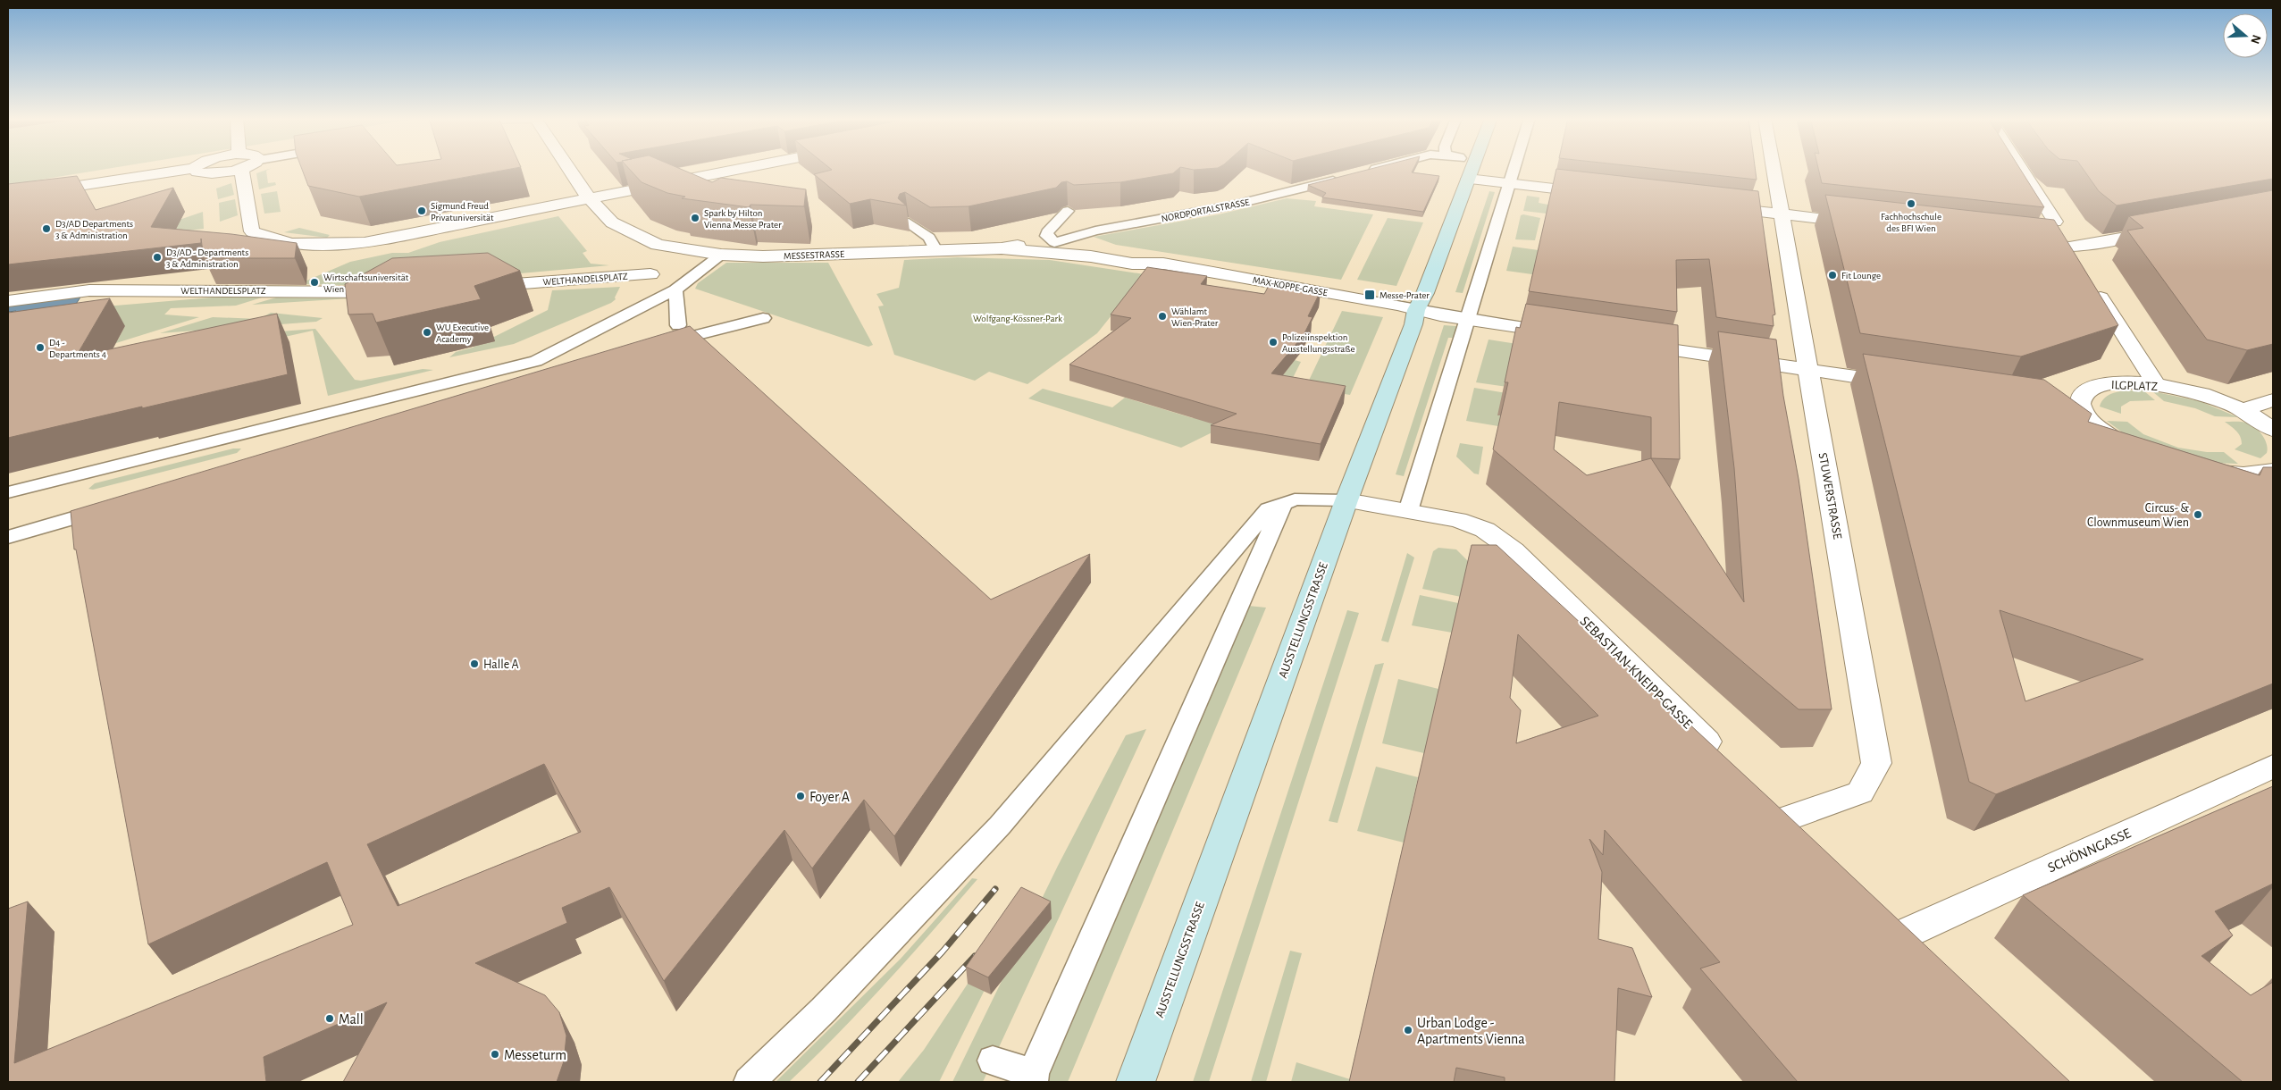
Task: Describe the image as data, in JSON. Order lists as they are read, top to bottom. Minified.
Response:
{"streets":{"main road":["AUSSTELLUNGSSTRASSE"],"street":["MESSESTRASSE","WELTHANDELSPLATZ","MAX-KOPPE-GASSE","ILGPLATZ","STUWERSTRASSE","SEBASTIAN-KNEIPP-GASSE","SCHÖNNGASSE"],"lane":["NORDPORTALSTRASSE"]},"crossings":[["NORDPORTALSTRASSE","MESSESTRASSE"],["NORDPORTALSTRASSE","MAX-KOPPE-GASSE"],["MESSESTRASSE","MAX-KOPPE-GASSE"],["MAX-KOPPE-GASSE","AUSSTELLUNGSSTRASSE"],["AUSSTELLUNGSSTRASSE","SEBASTIAN-KNEIPP-GASSE"]],"parks":["Wolfgang-Kössner-Park"],"places":{"other":["Fachhochschule des BFI Wien","Sigmund Freud Privatuniversität","Spark by Hilton Vienna Messe Prater","D3/AD Departments 3 & Administration","D3/AD - Departments 3 & Administration","Fit Lounge","Wirtschaftsuniversität Wien","Wählamt Wien-Prater","WU Executive Academy","Polizeiinspektion Ausstellungsstraße","D4 - Departments 4","Circus- & Clownmuseum Wien","Halle A","Foyer A","Mall","Urban Lodge - Apartments Vienna","Messeturm"],"transit":["Messe-Prater"]},"north":"right"}
